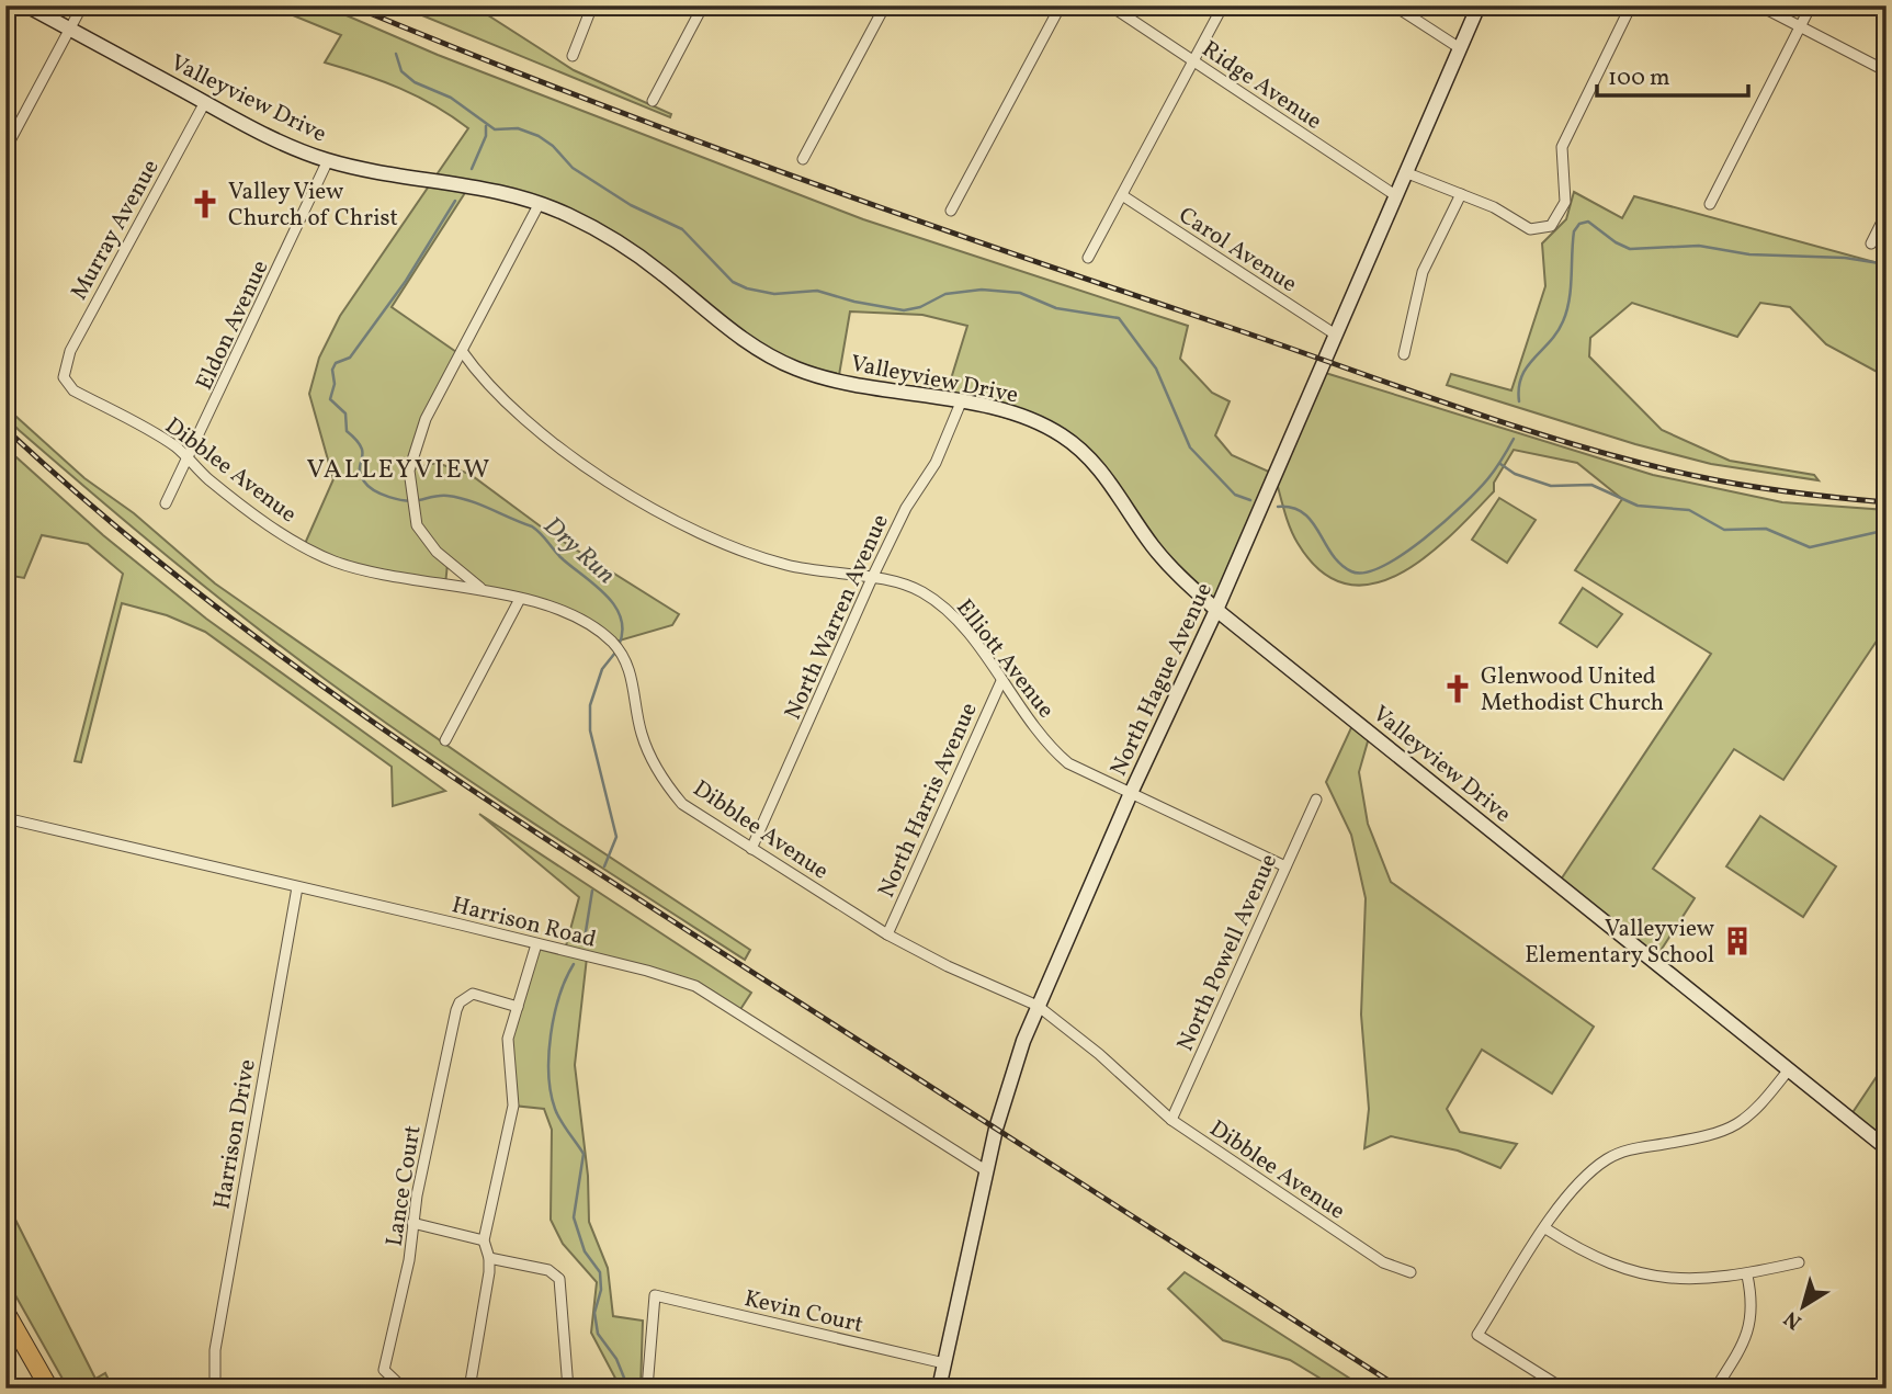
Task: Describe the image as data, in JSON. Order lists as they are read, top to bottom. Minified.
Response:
{"streets":{"street":["Ridge Avenue","Valleyview Drive","Murray Avenue","Carol Avenue","Eldon Avenue","Dibblee Avenue","North Warren Avenue","Elliott Avenue","North Hague Avenue","North Harris Avenue","Harrison Road","North Powell Avenue","Harrison Drive","Lance Court","Kevin Court"]},"crossings":[["Ridge Avenue","North Hague Avenue"],["Valleyview Drive","Murray Avenue"],["Valleyview Drive","Eldon Avenue"],["Valleyview Drive","North Warren Avenue"],["Valleyview Drive","North Hague Avenue"],["Murray Avenue","Dibblee Avenue"],["Carol Avenue","North Hague Avenue"],["Eldon Avenue","Dibblee Avenue"],["Dibblee Avenue","North Warren Avenue"],["Dibblee Avenue","North Hague Avenue"],["Dibblee Avenue","North Harris Avenue"],["Dibblee Avenue","North Powell Avenue"],["North Warren Avenue","Elliott Avenue"],["Elliott Avenue","North Hague Avenue"],["Elliott Avenue","North Harris Avenue"],["Elliott Avenue","North Powell Avenue"],["North Hague Avenue","Harrison Road"],["North Hague Avenue","Kevin Court"],["Harrison Road","Harrison Drive"]],"districts":["VALLEYVIEW"],"water":["Dry Run"],"places":{"church":["Valley View Church of Christ","Glenwood United Methodist Church"],"building":["Valleyview Elementary School"]},"scale_bar":"100 m","north":"bottom left"}
